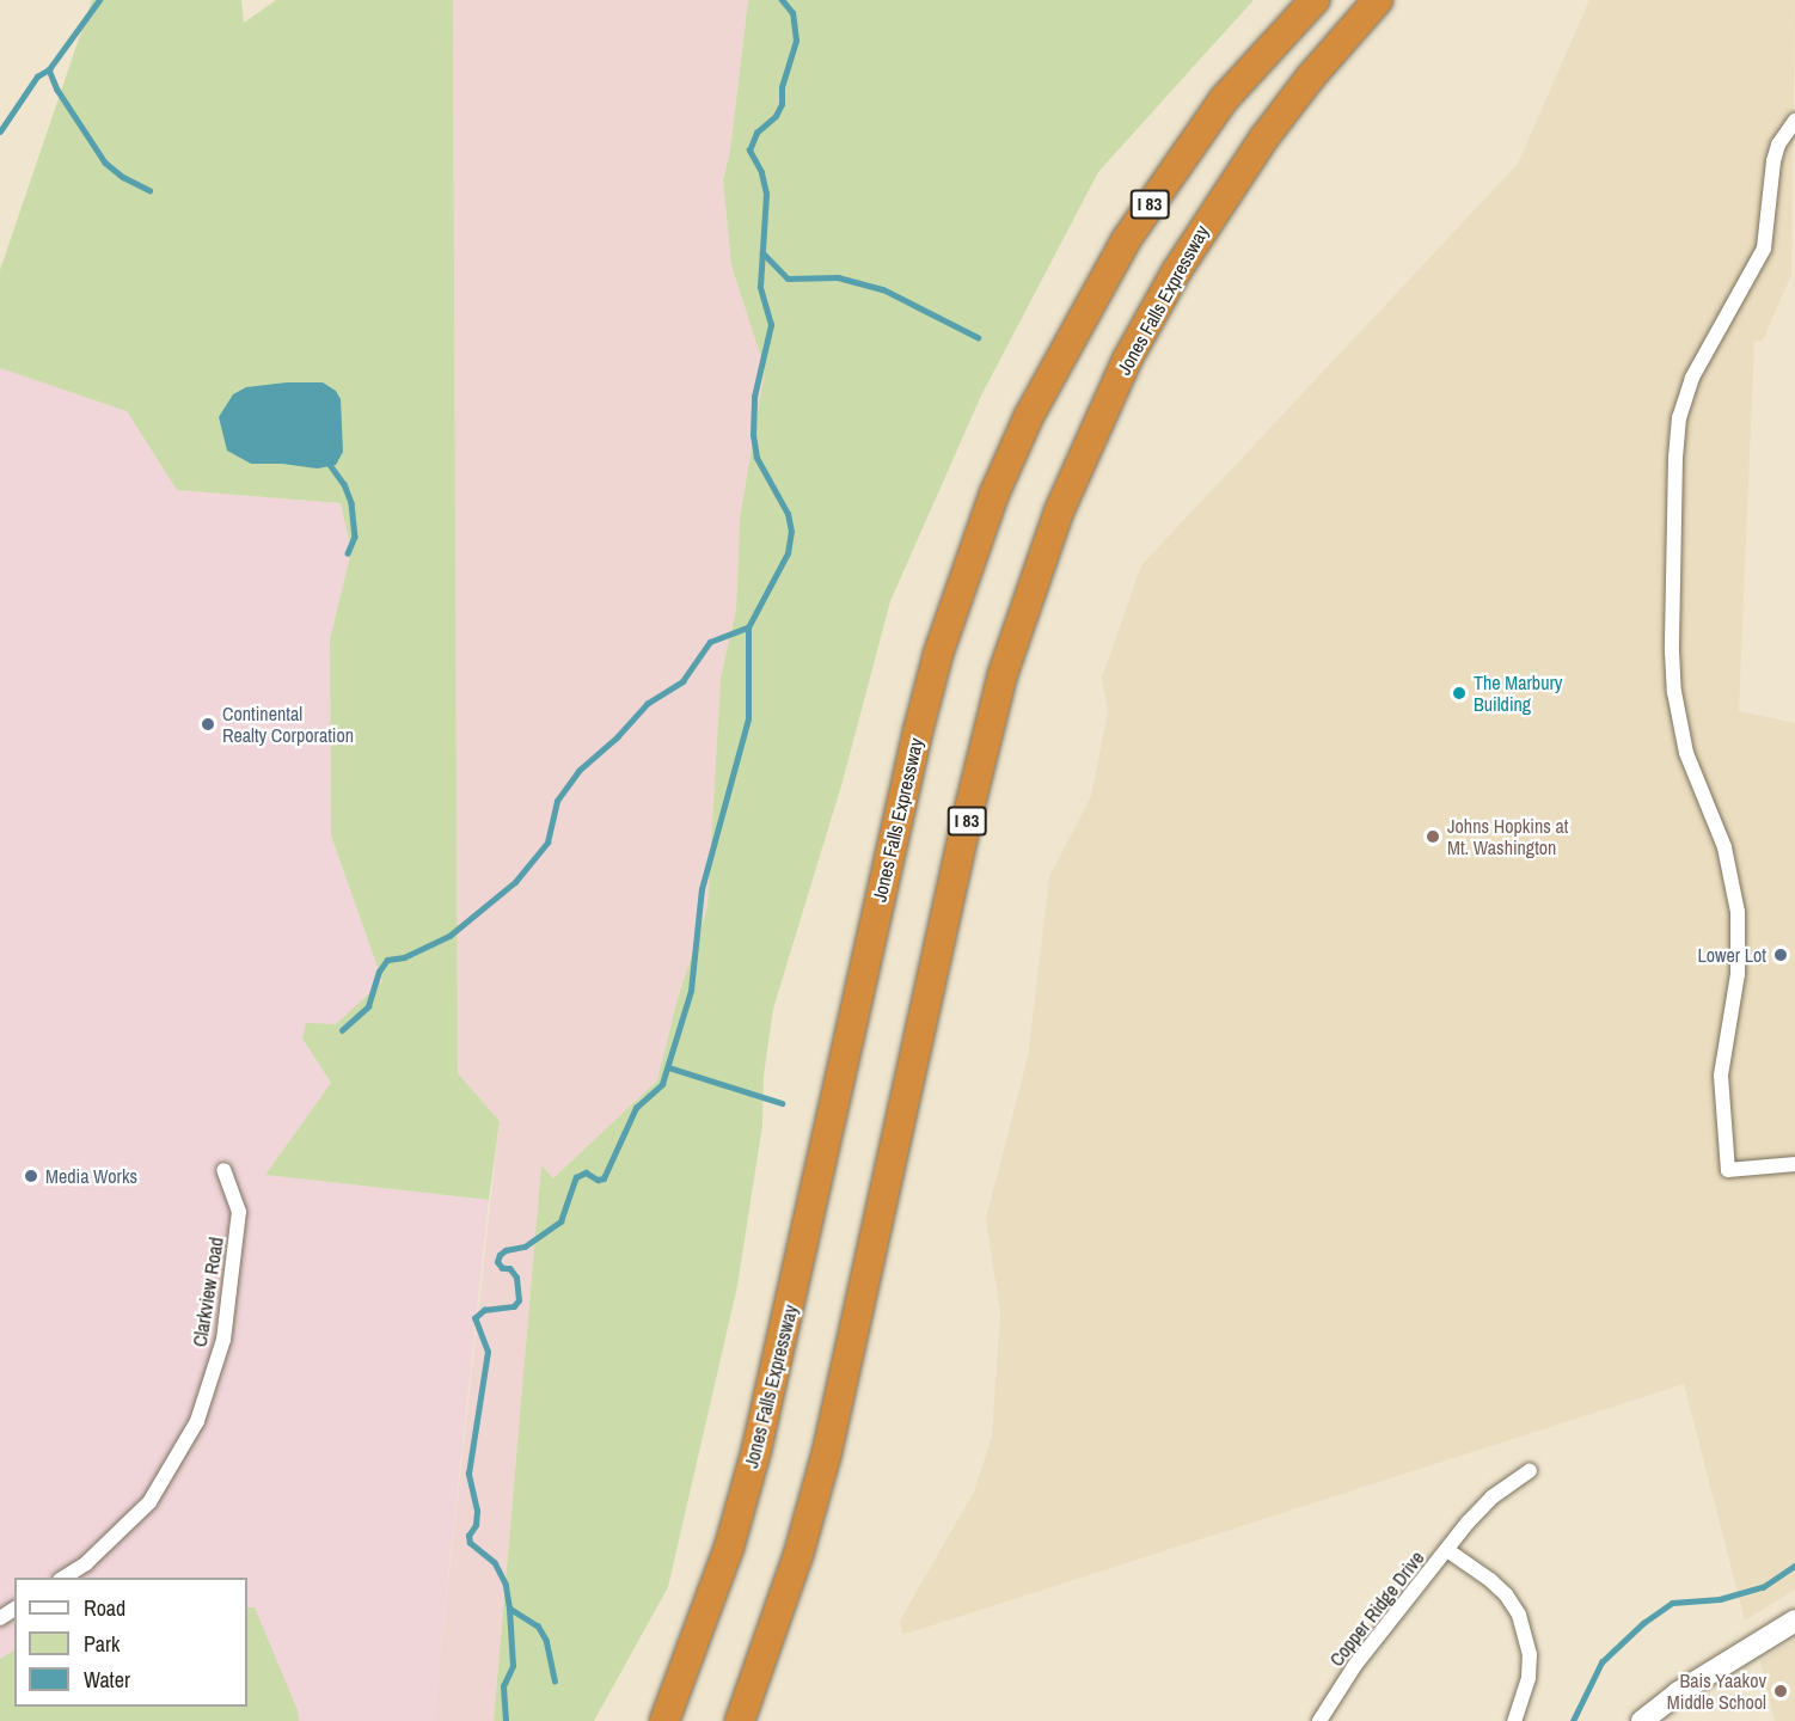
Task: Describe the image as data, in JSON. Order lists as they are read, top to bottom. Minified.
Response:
{"streets":{"highway":["I 83","Jones Falls Expressway"],"street":["Clarkview Road","Copper Ridge Drive"]},"places":["The Marbury Building","Continental Realty Corporation","Johns Hopkins at Mt. Washington","Lower Lot","Media Works","Bais Yaakov Middle School"],"legend":["Road","Park","Water"]}
